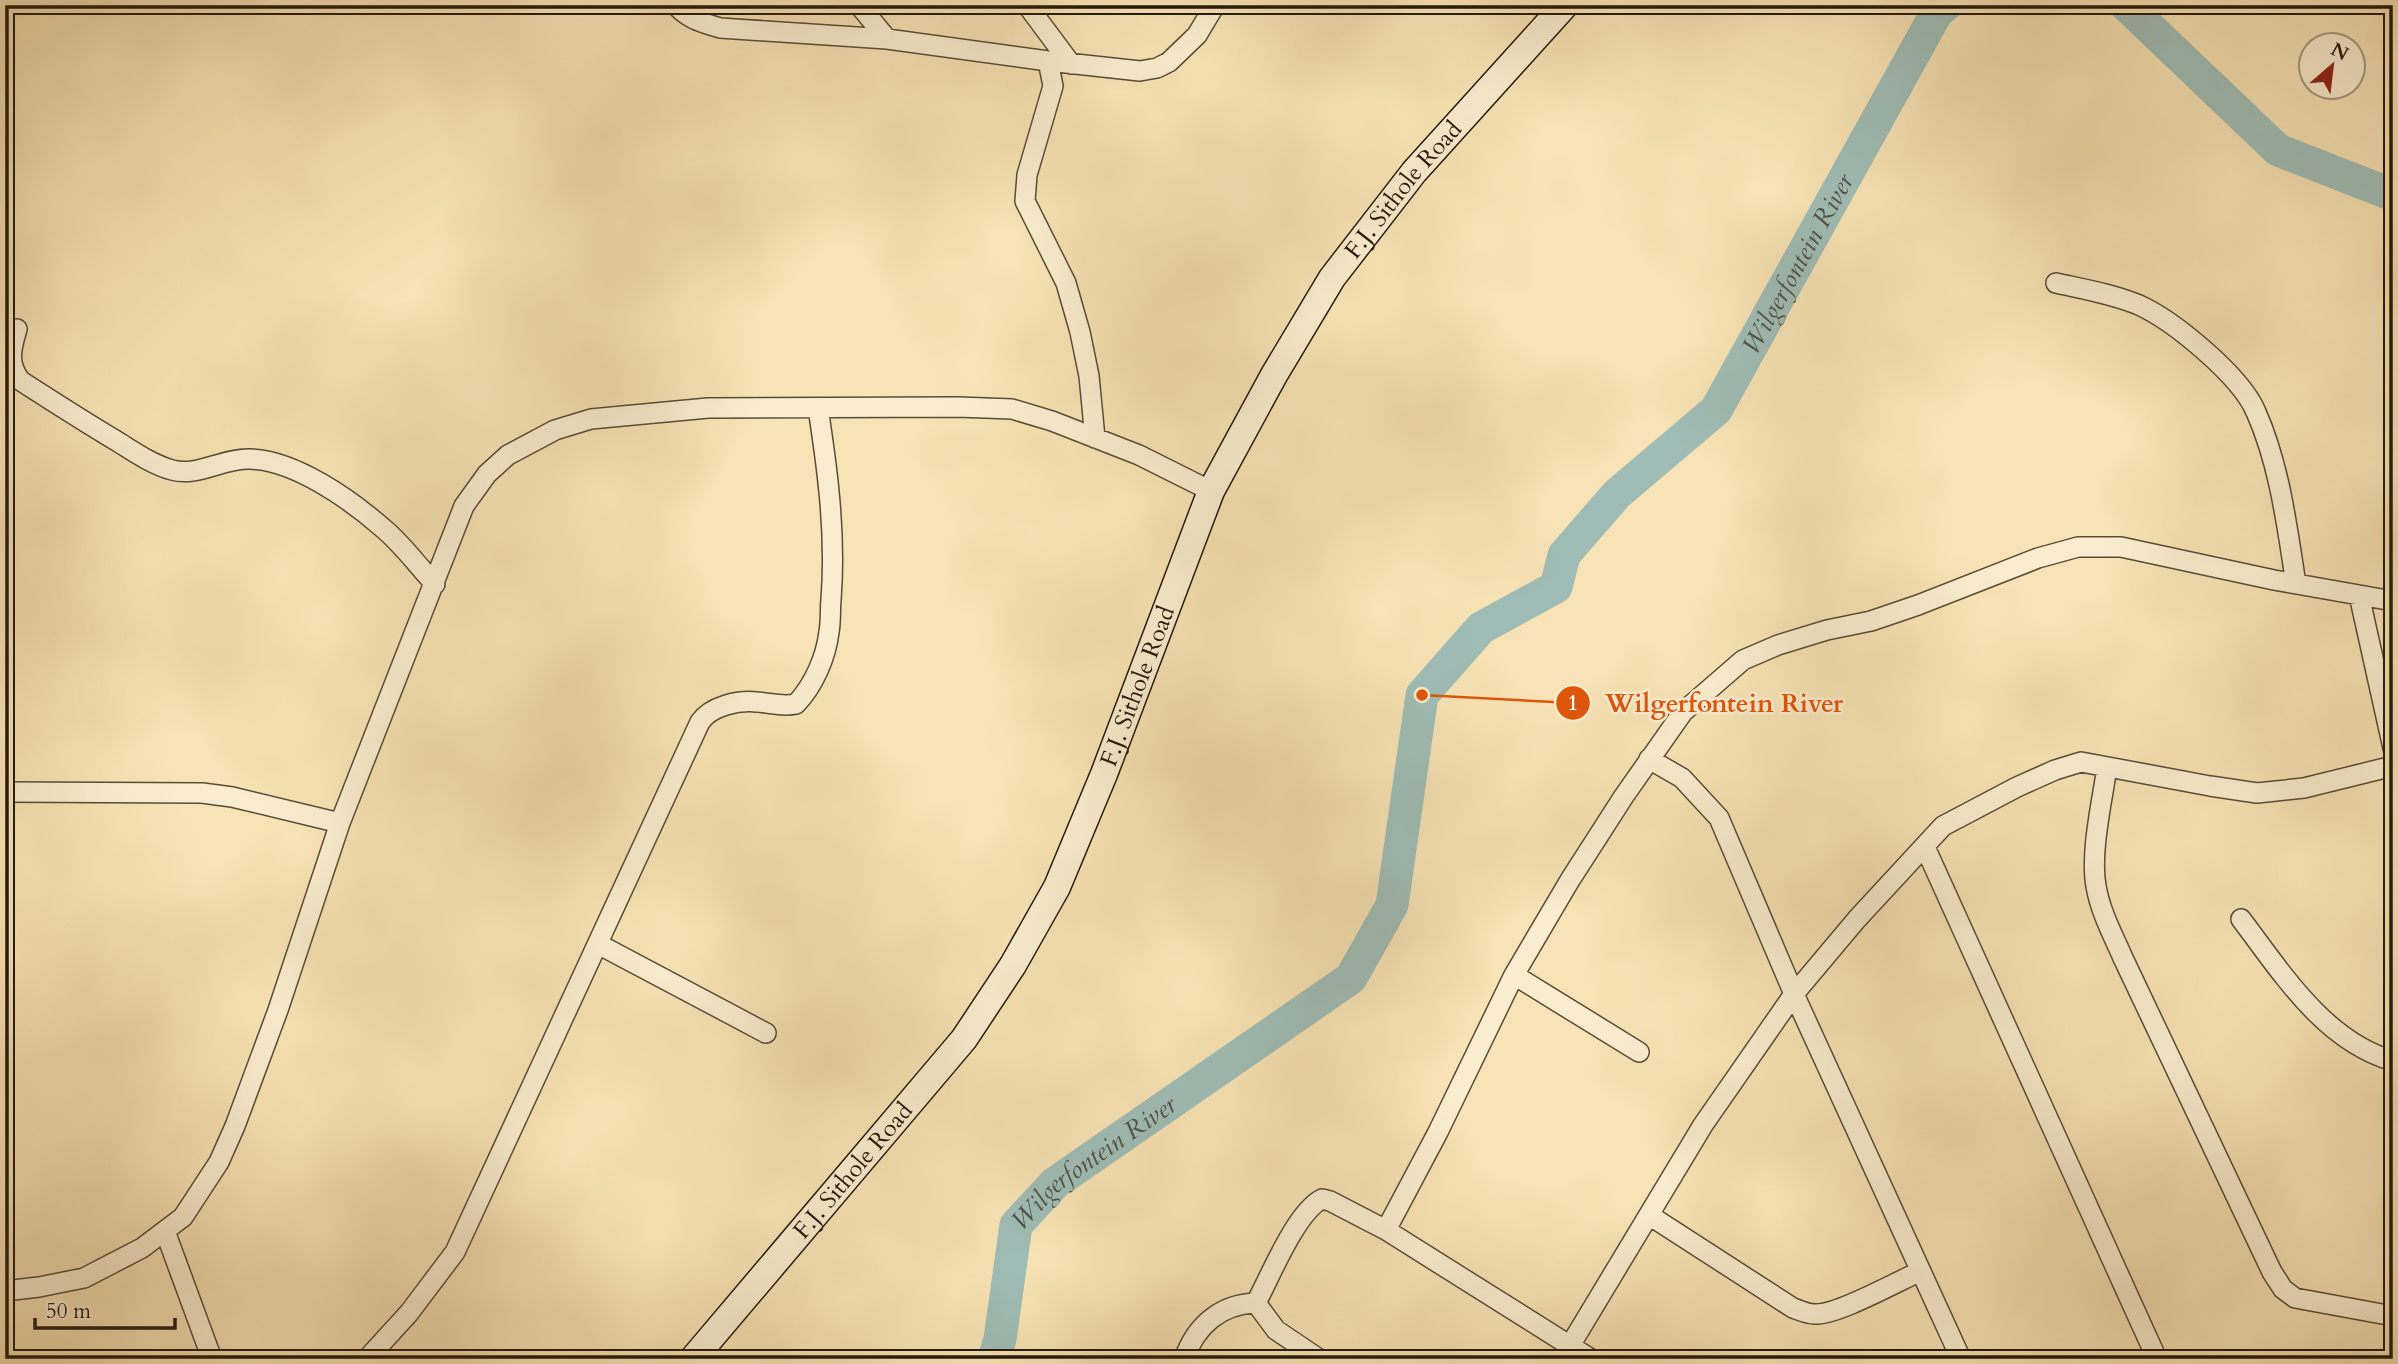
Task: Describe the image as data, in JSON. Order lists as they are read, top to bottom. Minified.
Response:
{"streets":{"street":["F.J. Sithole Road"]},"water":["Wilgerfontein River"],"places":["Wilgerfontein River"],"scale_bar":"50 m","north":"top right"}
